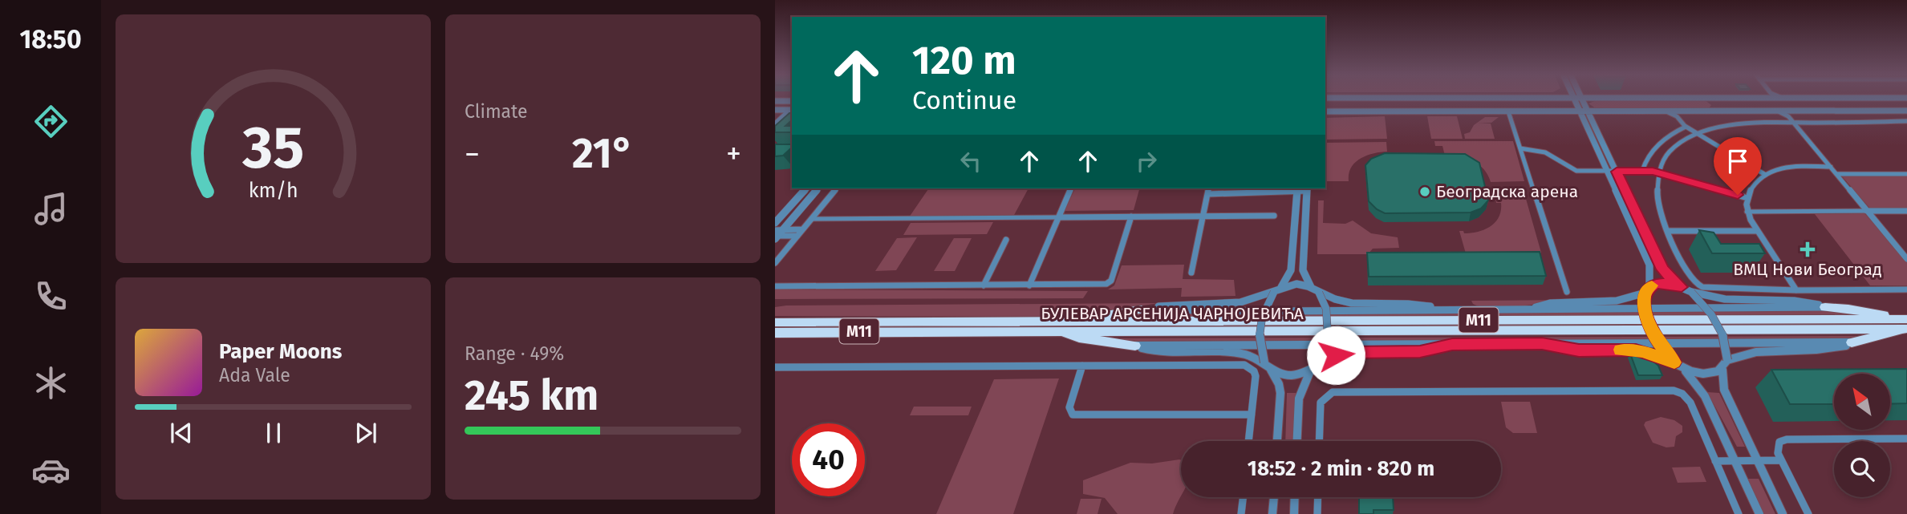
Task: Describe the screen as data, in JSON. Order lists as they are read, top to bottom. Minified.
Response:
{"streets":{"highway":["БУЛЕВАР АРСЕНИЈА ЧАРНОЈЕВИЋА","M11"]},"places":{"other":["Београдска арена"],"health":["ВМЦ Нови Београд"]},"north":"top left","page":{"tabs":"18:50","tile":["Climate",["Range · 49%","245 km"]],"turn":["120 m","Continue"],"heat":["−","21°","+"],"song":["Paper Moons","Ada Vale"],"limit":"40","trip":"18:52 · 2 min · 820 m","gauge":["35","km/h"]}}
